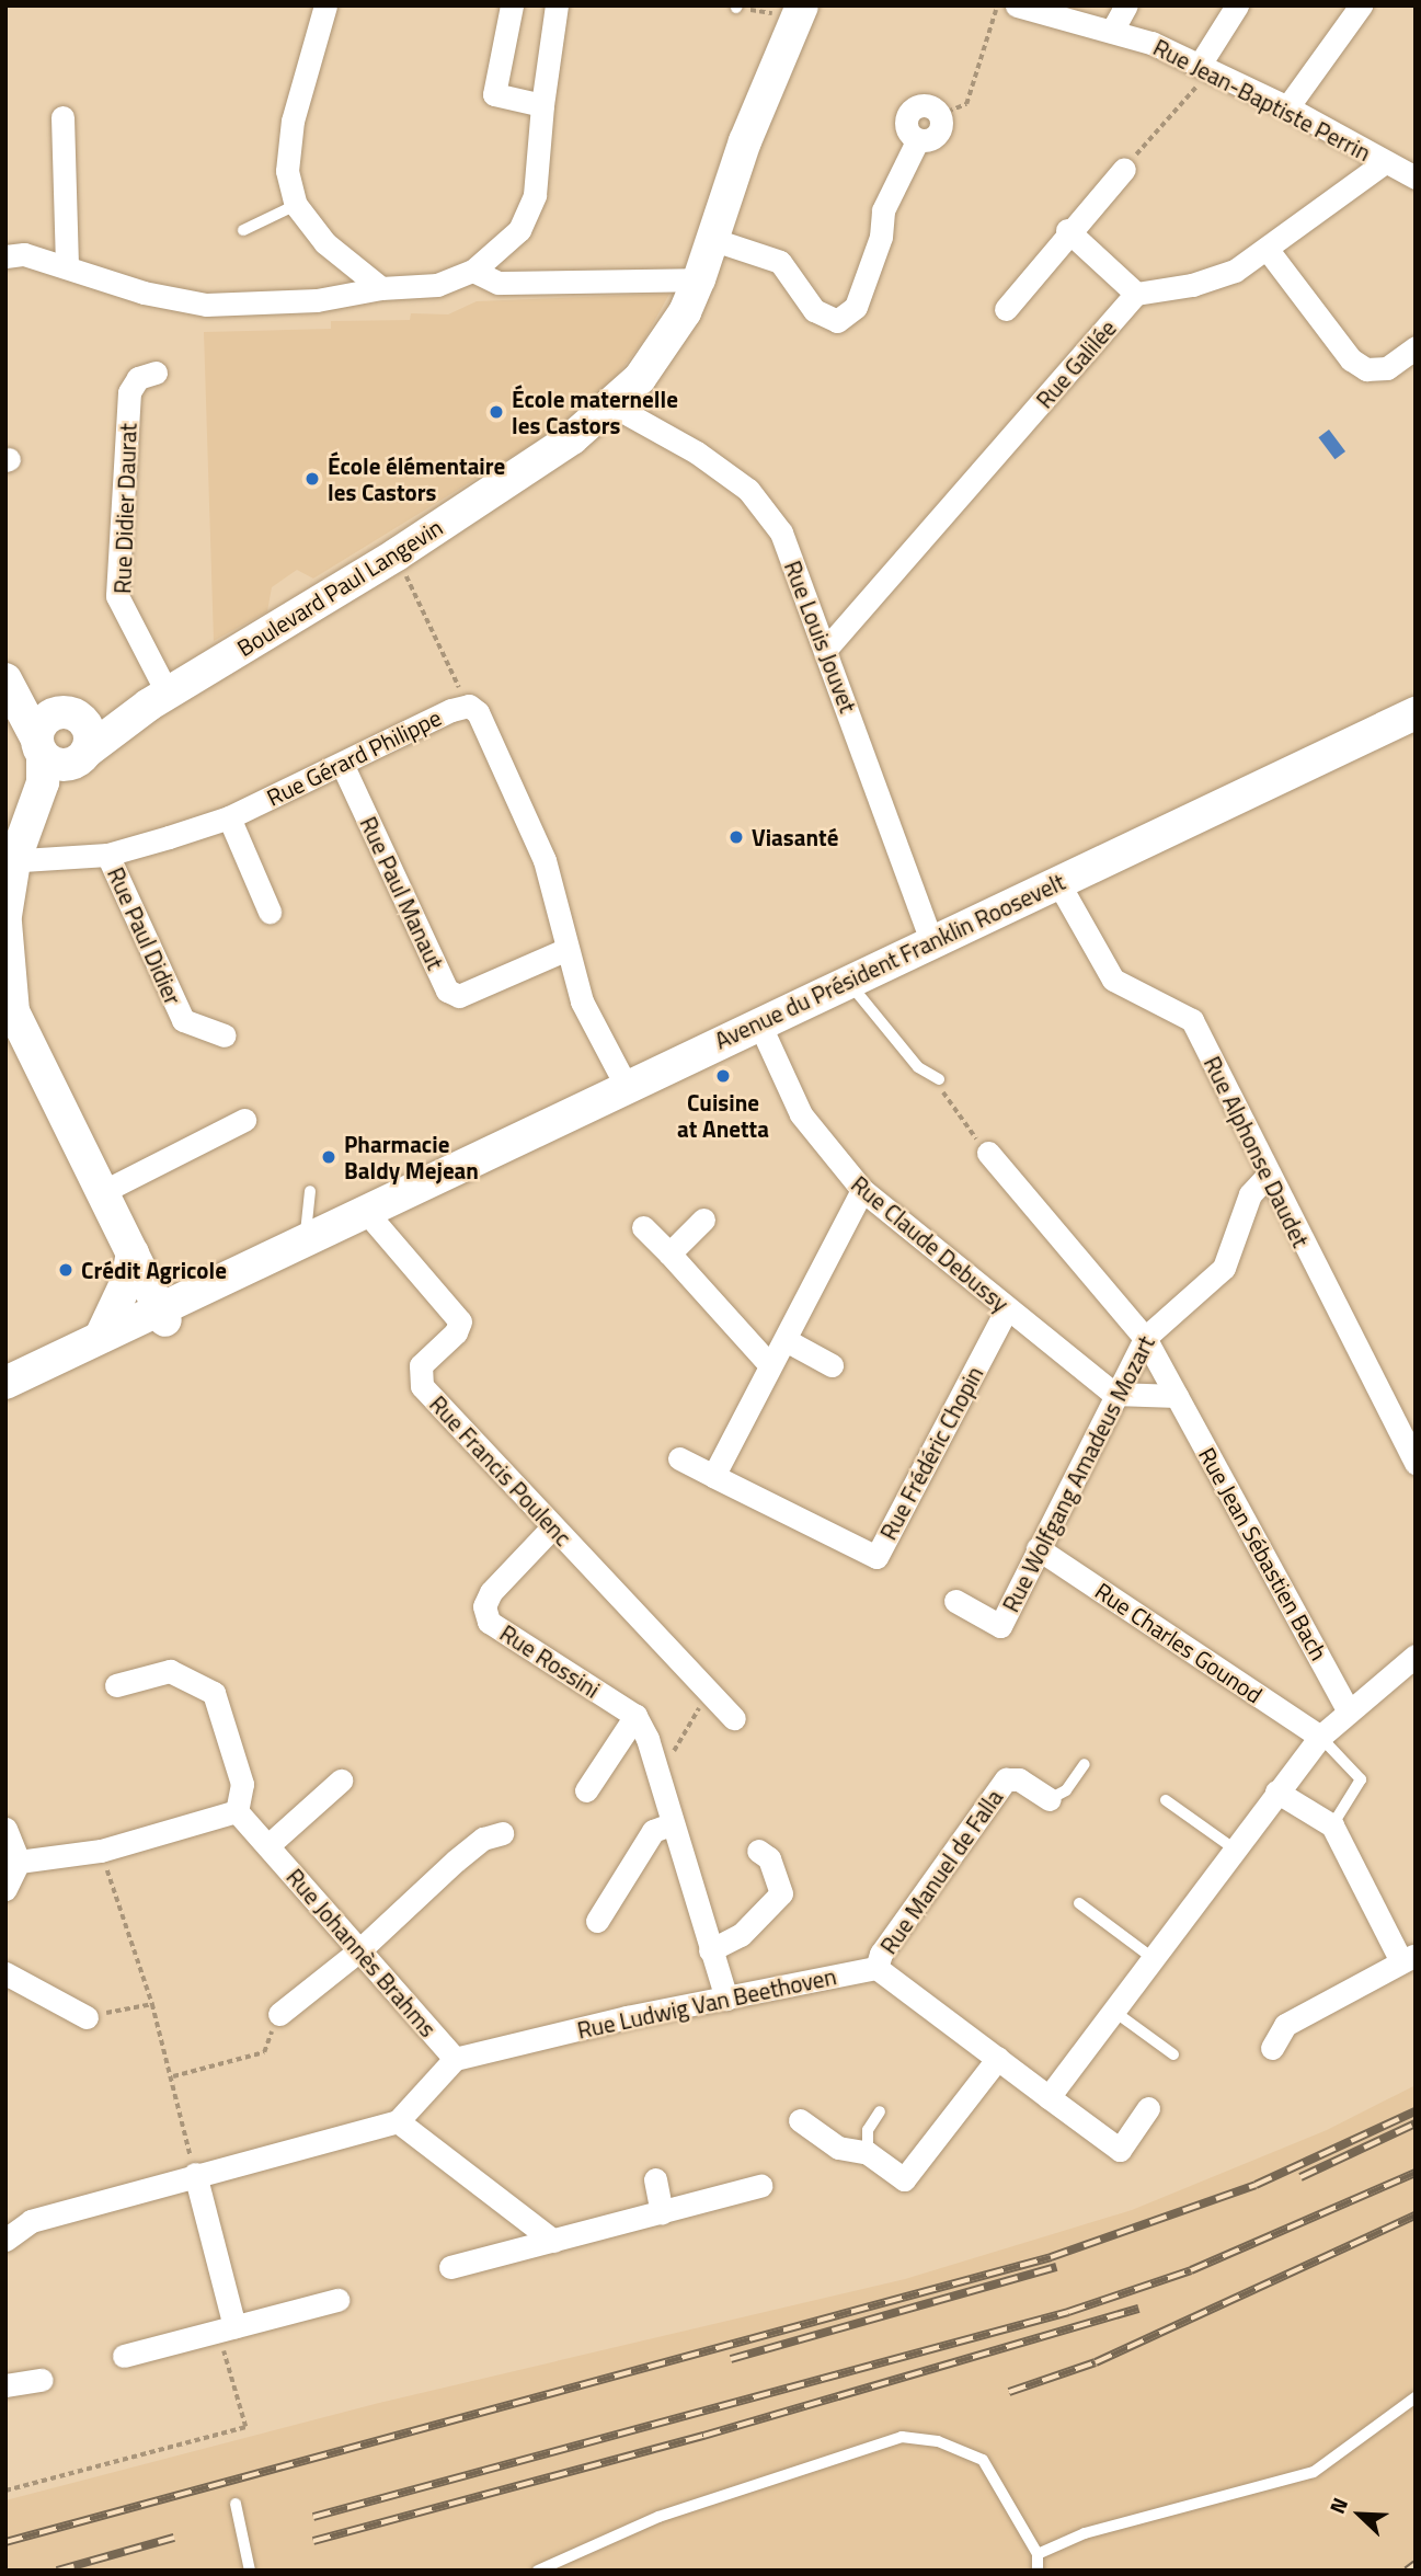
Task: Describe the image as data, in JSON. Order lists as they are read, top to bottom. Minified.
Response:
{"streets":{"main road":["Boulevard Paul Langevin","Avenue du Président Franklin Roosevelt"],"street":["Rue Jean-Baptiste Perrin","Rue Galilée","Rue Didier Daurat","Rue Louis Jouvet","Rue Gérard Philippe","Rue Paul Manaut","Rue Paul Didier","Rue Alphonse Daudet","Rue Claude Debussy","Rue Frédéric Chopin","Rue Francis Poulenc","Rue Wolfgang Amadeus Mozart","Rue Jean Sébastien Bach","Rue Charles Gounod","Rue Rossini","Rue Manuel de Falla","Rue Johannès Brahms","Rue Ludwig Van Beethoven"]},"crossings":[["Rue Galilée","Rue Louis Jouvet"],["Rue Didier Daurat","Boulevard Paul Langevin"],["Boulevard Paul Langevin","Rue Louis Jouvet"],["Rue Louis Jouvet","Avenue du Président Franklin Roosevelt"],["Rue Gérard Philippe","Rue Paul Manaut"],["Rue Gérard Philippe","Rue Paul Didier"],["Rue Gérard Philippe","Avenue du Président Franklin Roosevelt"],["Avenue du Président Franklin Roosevelt","Rue Alphonse Daudet"],["Avenue du Président Franklin Roosevelt","Rue Claude Debussy"],["Avenue du Président Franklin Roosevelt","Rue Francis Poulenc"],["Rue Alphonse Daudet","Rue Wolfgang Amadeus Mozart"],["Rue Claude Debussy","Rue Frédéric Chopin"],["Rue Claude Debussy","Rue Wolfgang Amadeus Mozart"],["Rue Francis Poulenc","Rue Rossini"],["Rue Wolfgang Amadeus Mozart","Rue Jean Sébastien Bach"],["Rue Wolfgang Amadeus Mozart","Rue Charles Gounod"],["Rue Manuel de Falla","Rue Ludwig Van Beethoven"],["Rue Johannès Brahms","Rue Ludwig Van Beethoven"]],"places":["École maternelle les Castors","École élémentaire les Castors","Viasanté","Cuisine at Anetta","Pharmacie Baldy Mejean","Crédit Agricole"],"north":"top left"}
